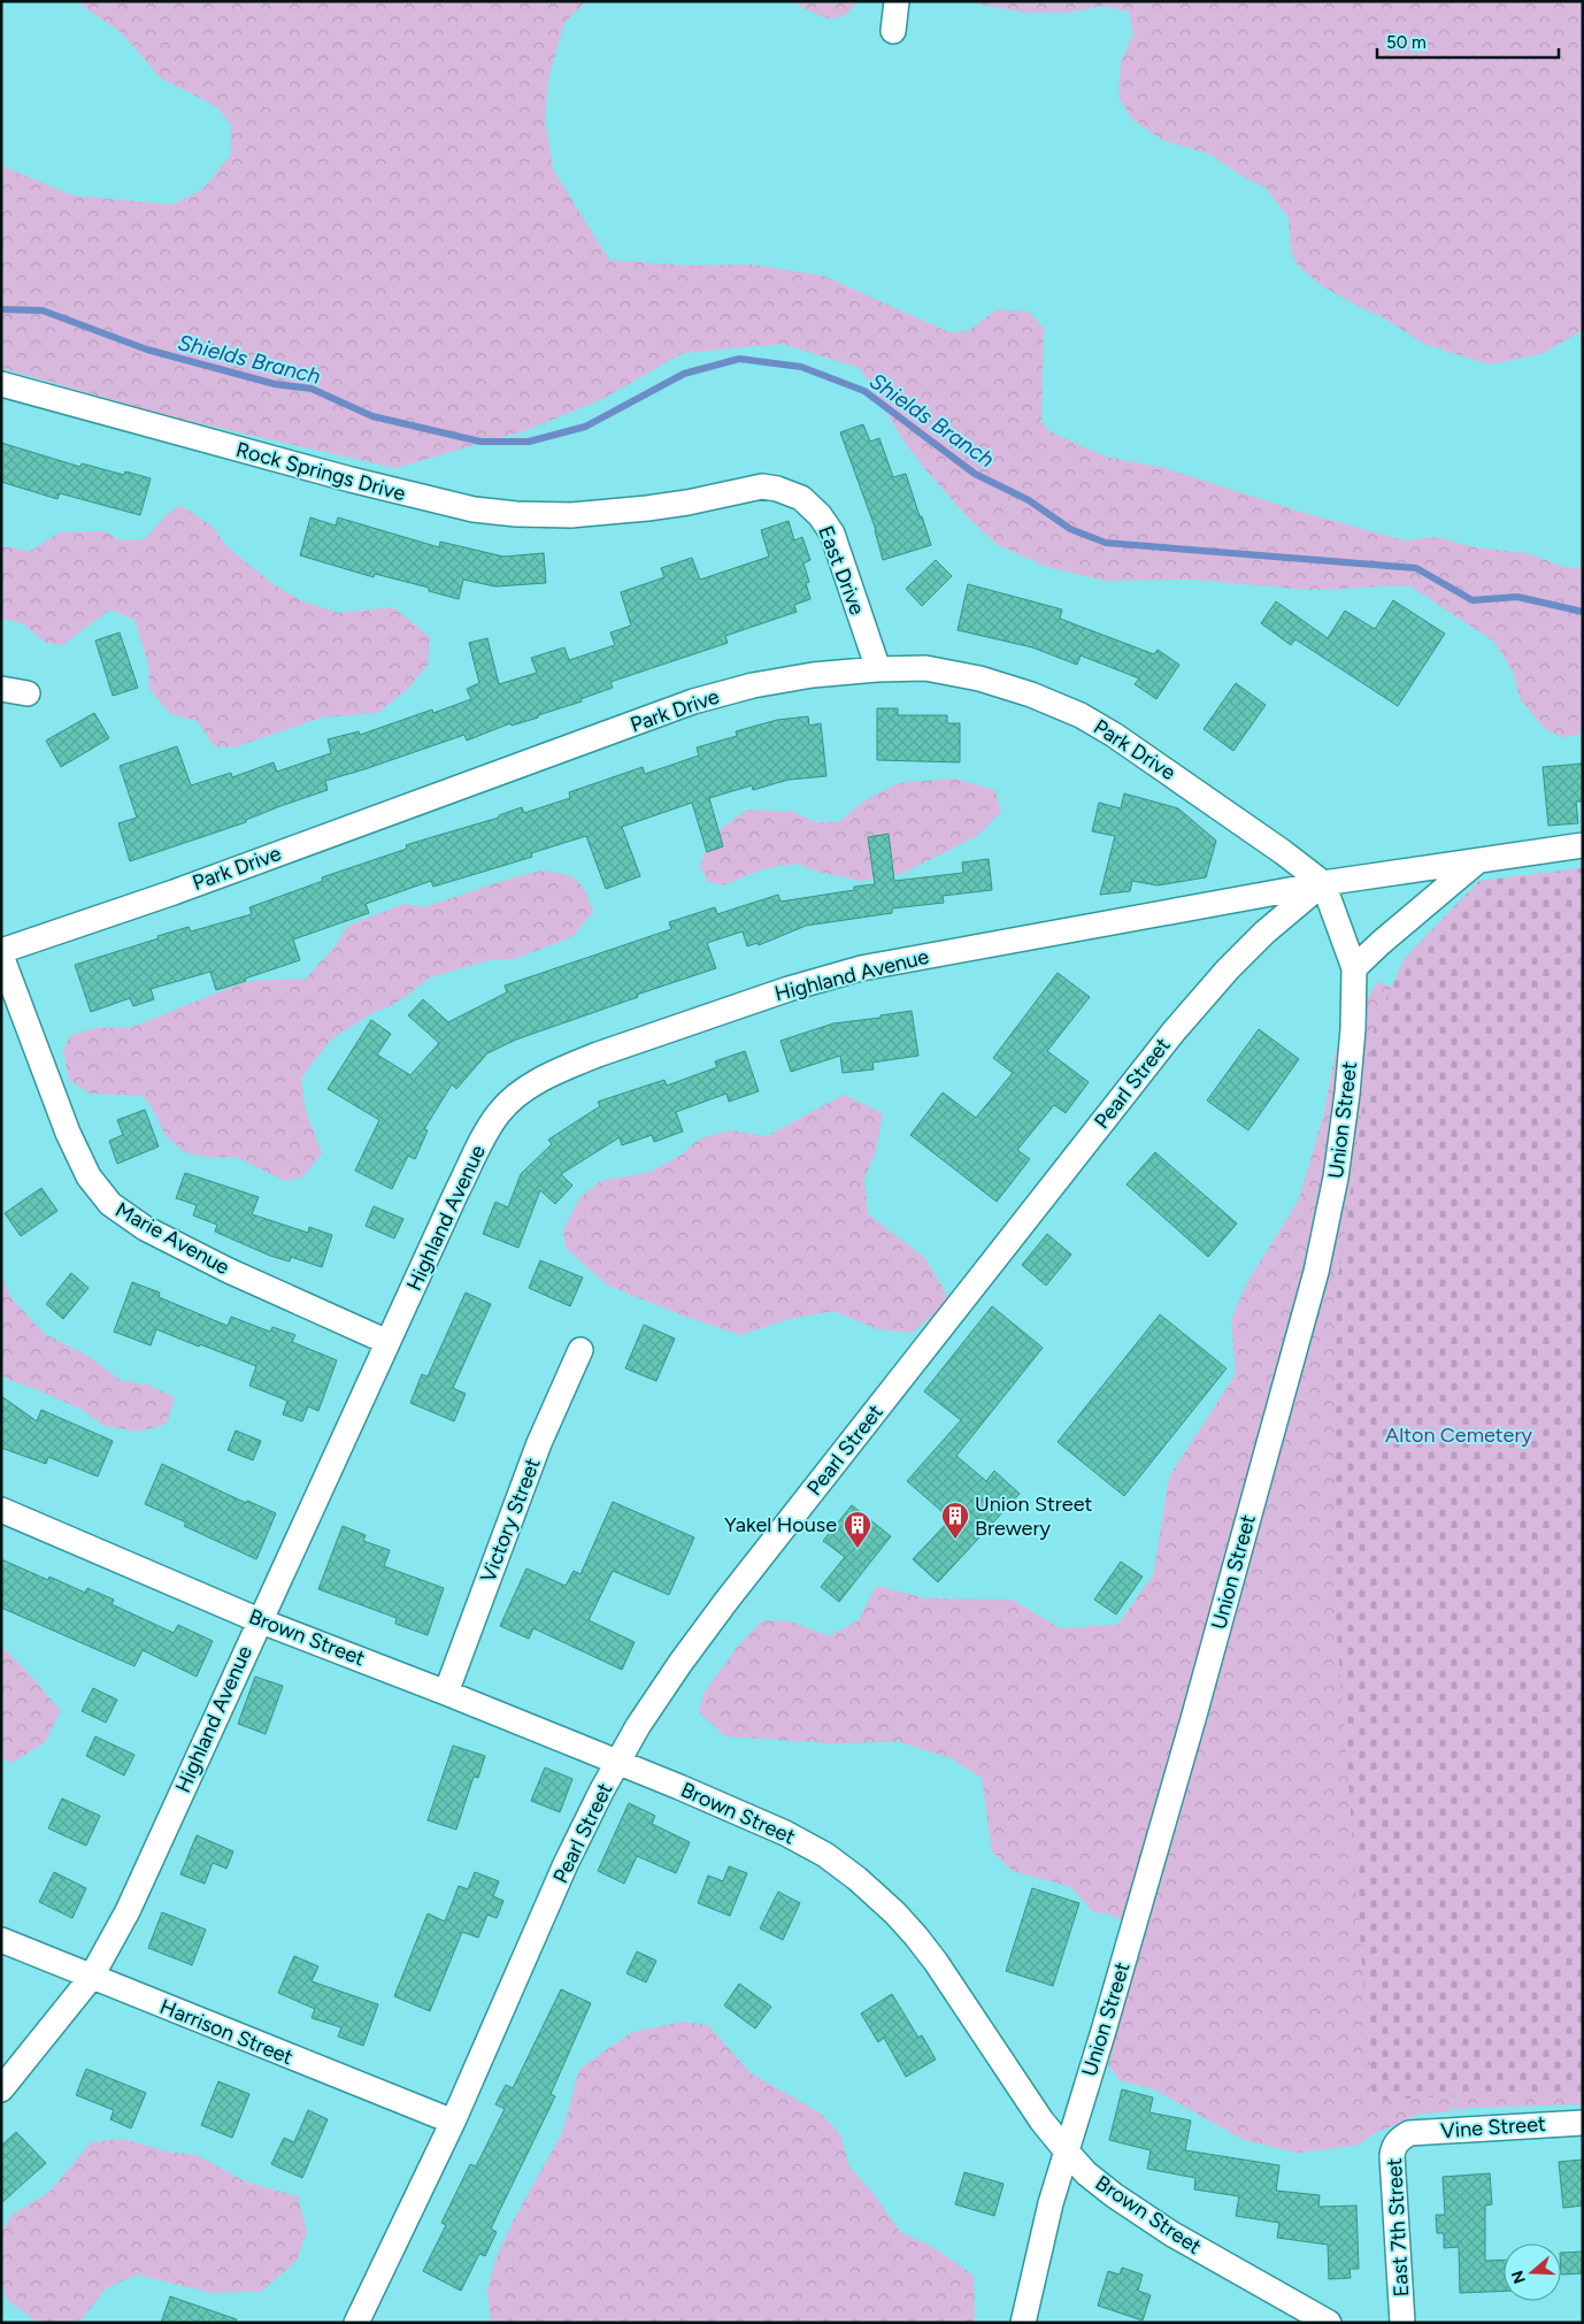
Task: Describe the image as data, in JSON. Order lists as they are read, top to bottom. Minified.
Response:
{"streets":{"street":["Rock Springs Drive","East Drive","Park Drive","Highland Avenue","Pearl Street","Union Street","Marie Avenue","Victory Street","Brown Street","Harrison Street","Vine Street","East 7th Street"]},"crossings":[["Rock Springs Drive","East Drive"],["East Drive","Park Drive"],["Park Drive","Highland Avenue"],["Park Drive","Pearl Street"],["Highland Avenue","Pearl Street"],["Highland Avenue","Marie Avenue"],["Highland Avenue","Brown Street"],["Highland Avenue","Harrison Street"],["Pearl Street","Brown Street"],["Pearl Street","Harrison Street"],["Union Street","Brown Street"],["Victory Street","Brown Street"],["Vine Street","East 7th Street"]],"water":["Shields Branch"],"parks":["Alton Cemetery"],"places":{"building":["Union Street Brewery","Yakel House"]},"scale_bar":"50 m","north":"left"}
